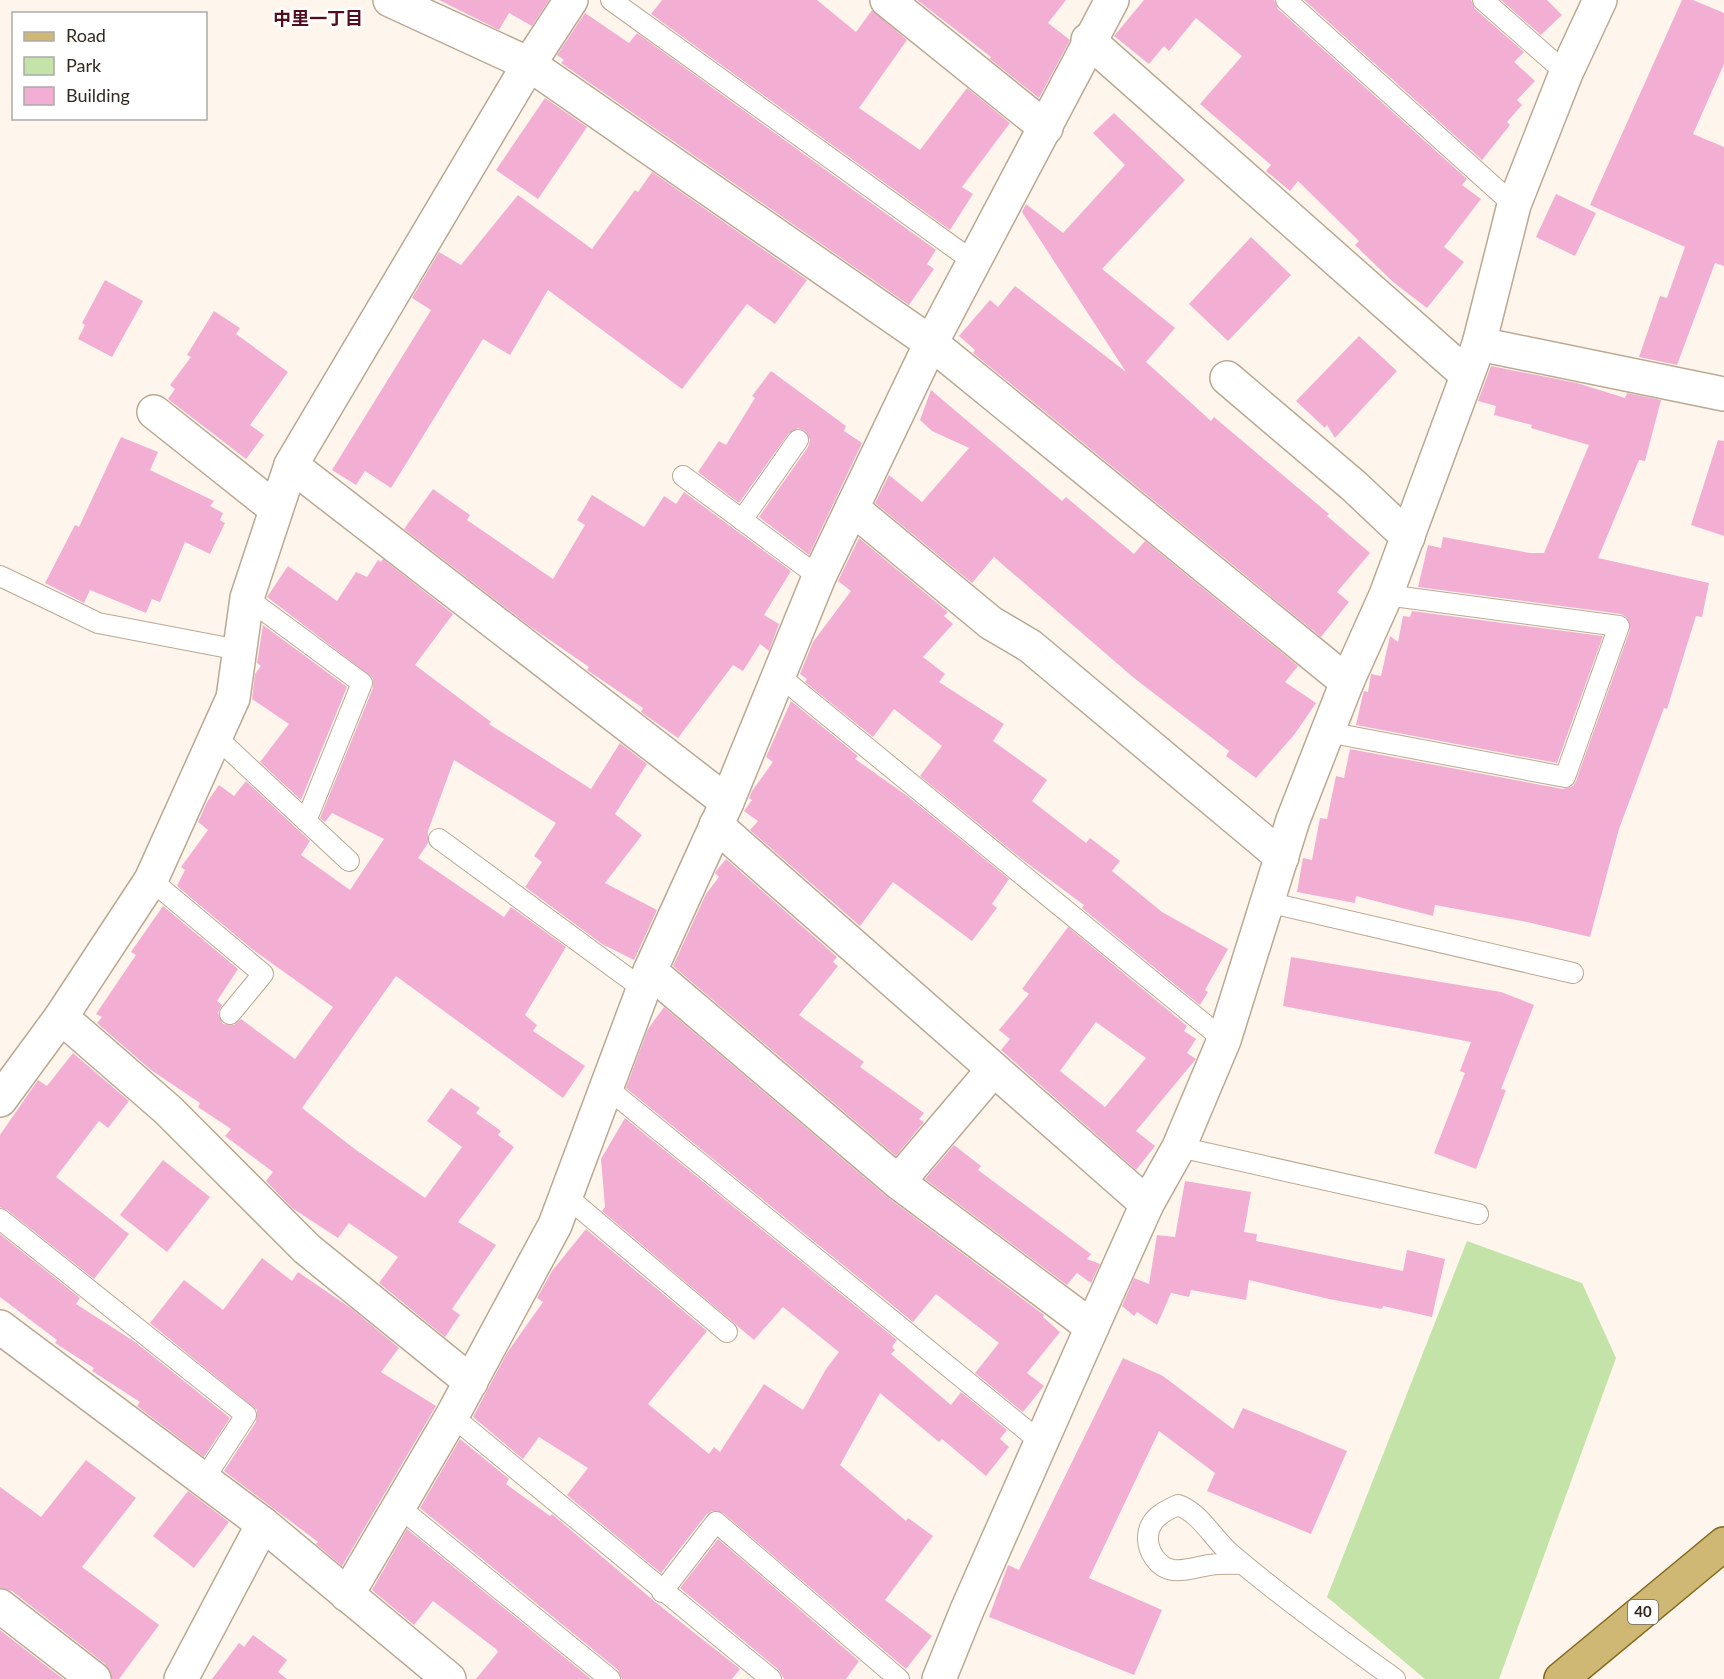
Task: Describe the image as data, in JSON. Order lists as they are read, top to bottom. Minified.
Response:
{"streets":{"main road":["40"]},"districts":["中里一丁目"],"legend":["Road","Park","Building"]}
